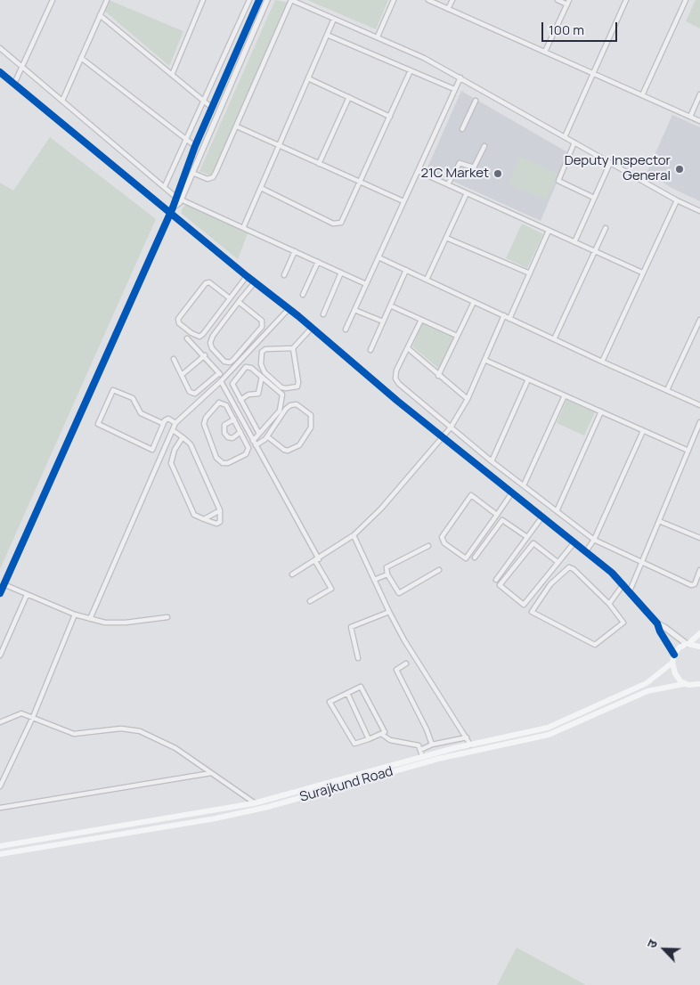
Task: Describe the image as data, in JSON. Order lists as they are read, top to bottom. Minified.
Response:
{"streets":{"main road":["Surajkund Road"]},"places":["Deputy Inspector General","21C Market"],"scale_bar":"100 m","north":"top left"}
